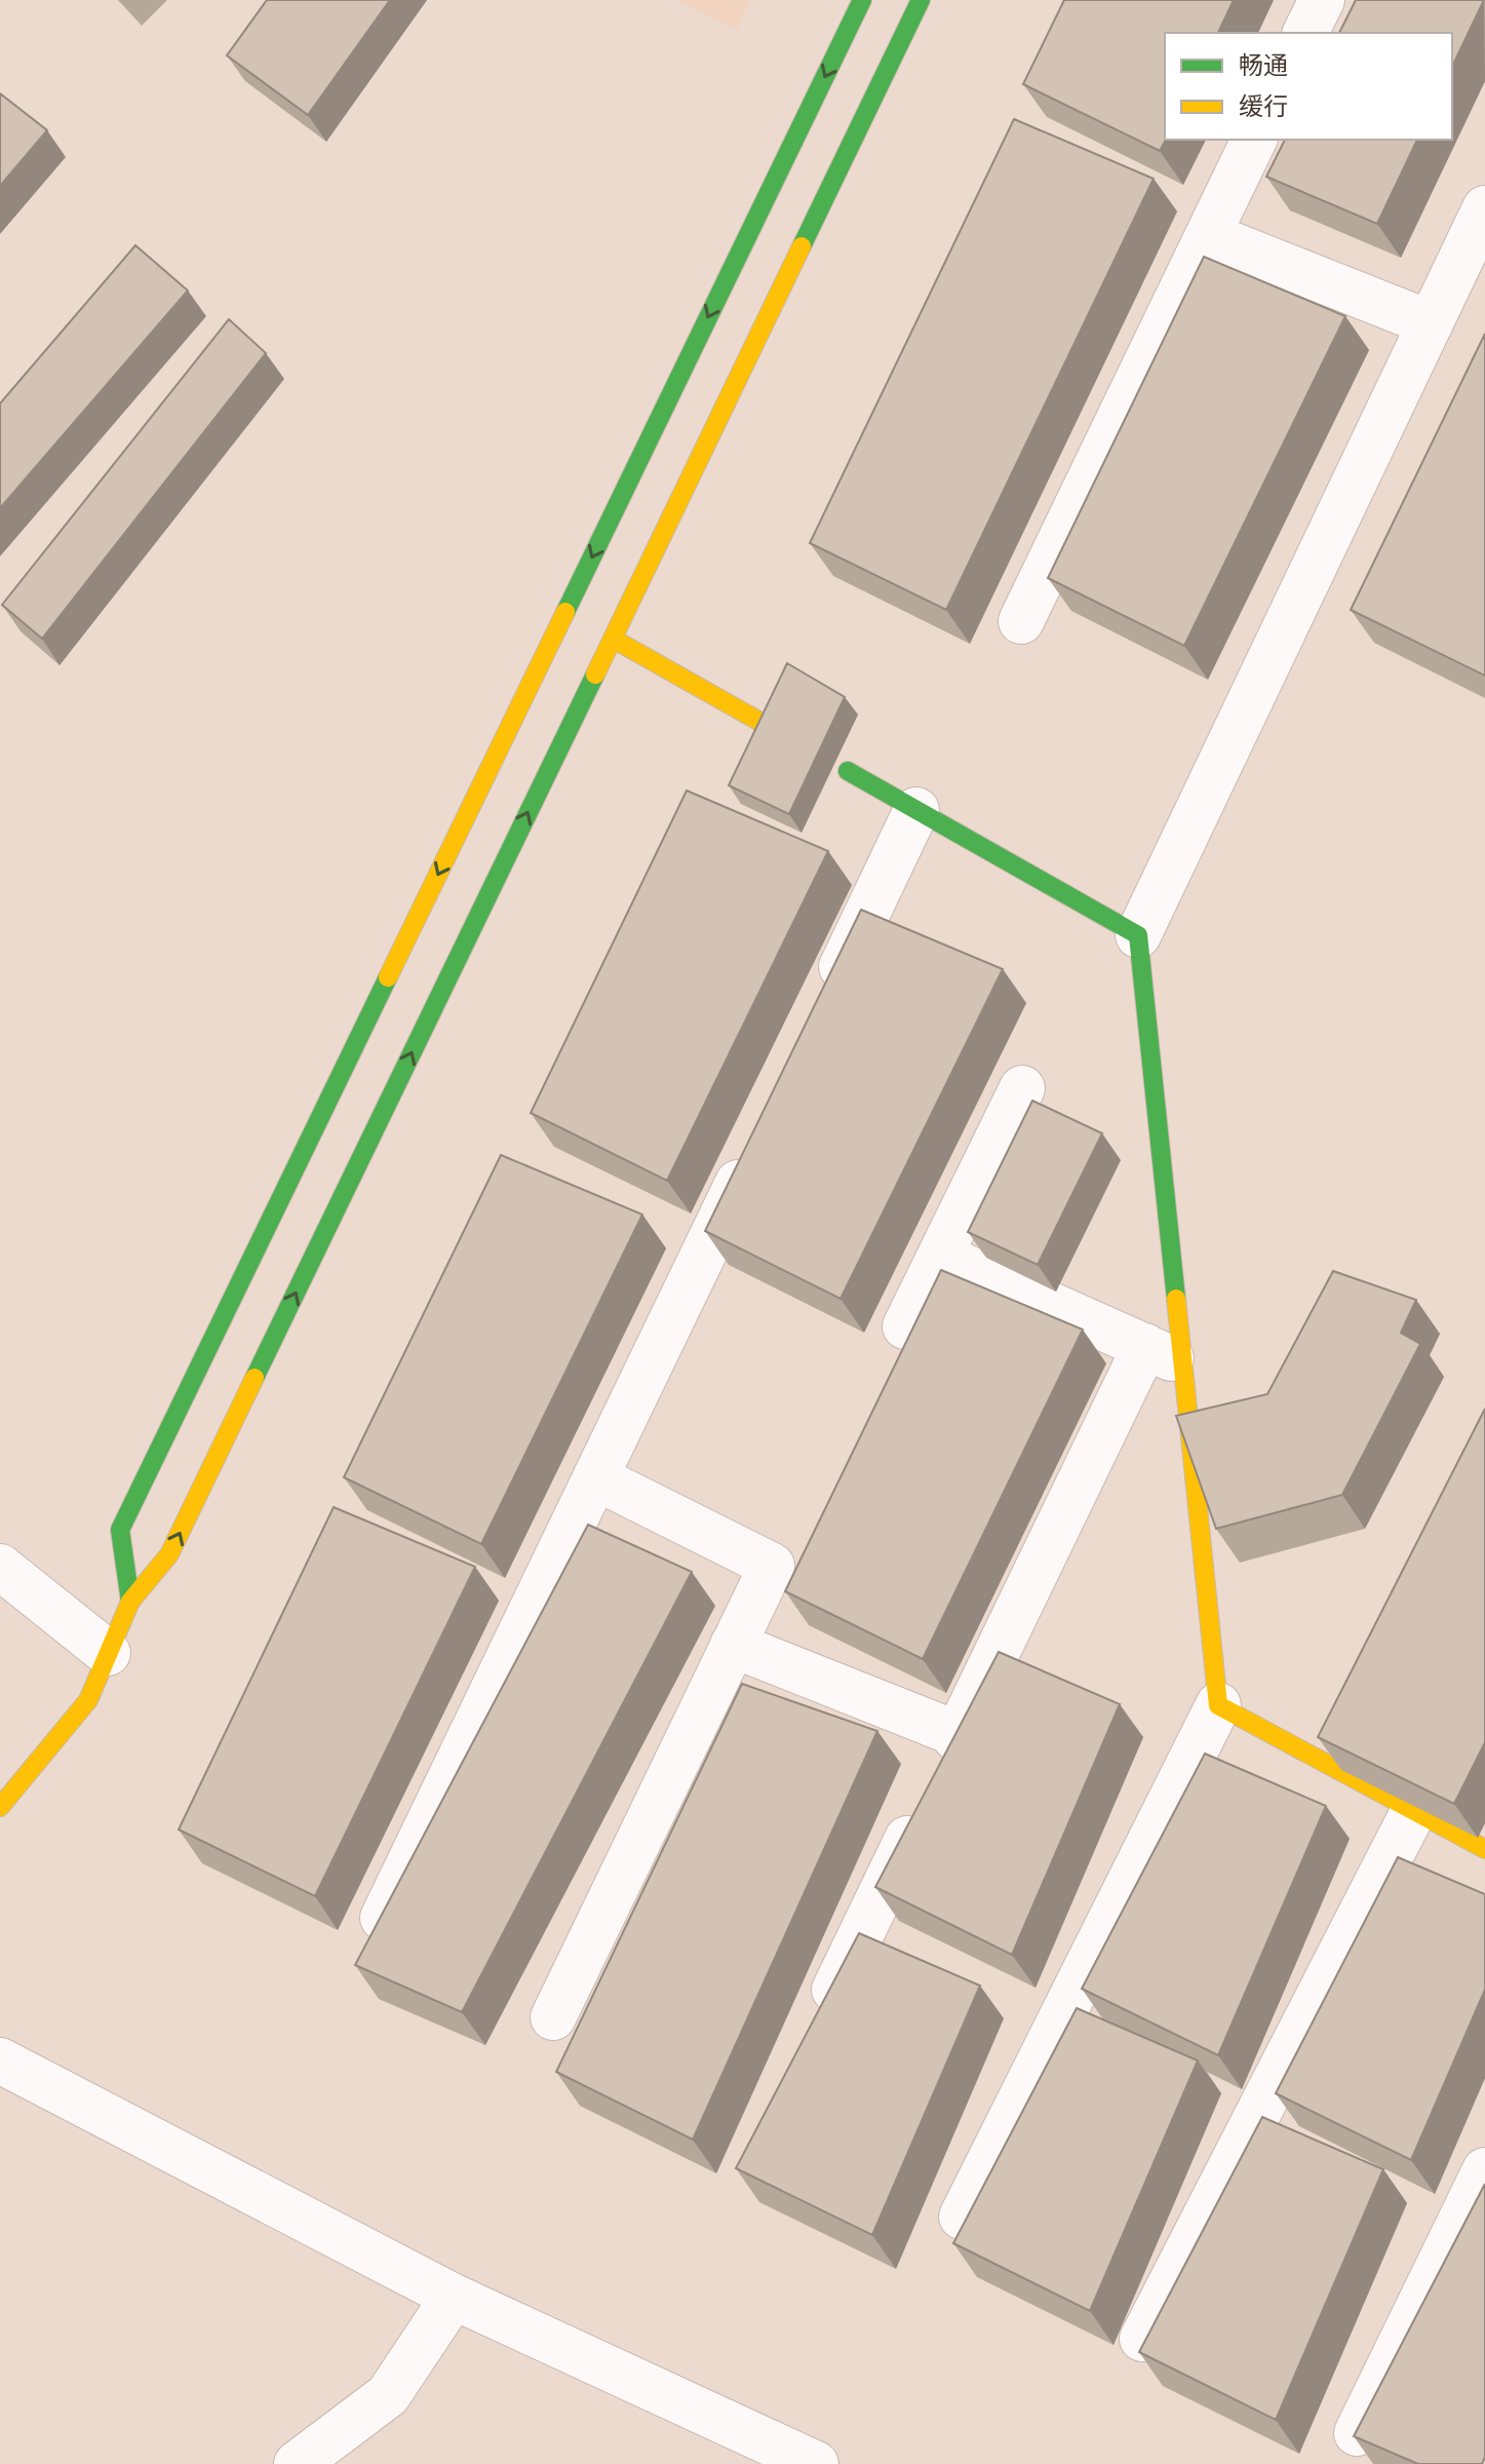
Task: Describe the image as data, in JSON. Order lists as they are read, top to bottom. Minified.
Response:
{"legend":["畅通","缓行"]}
